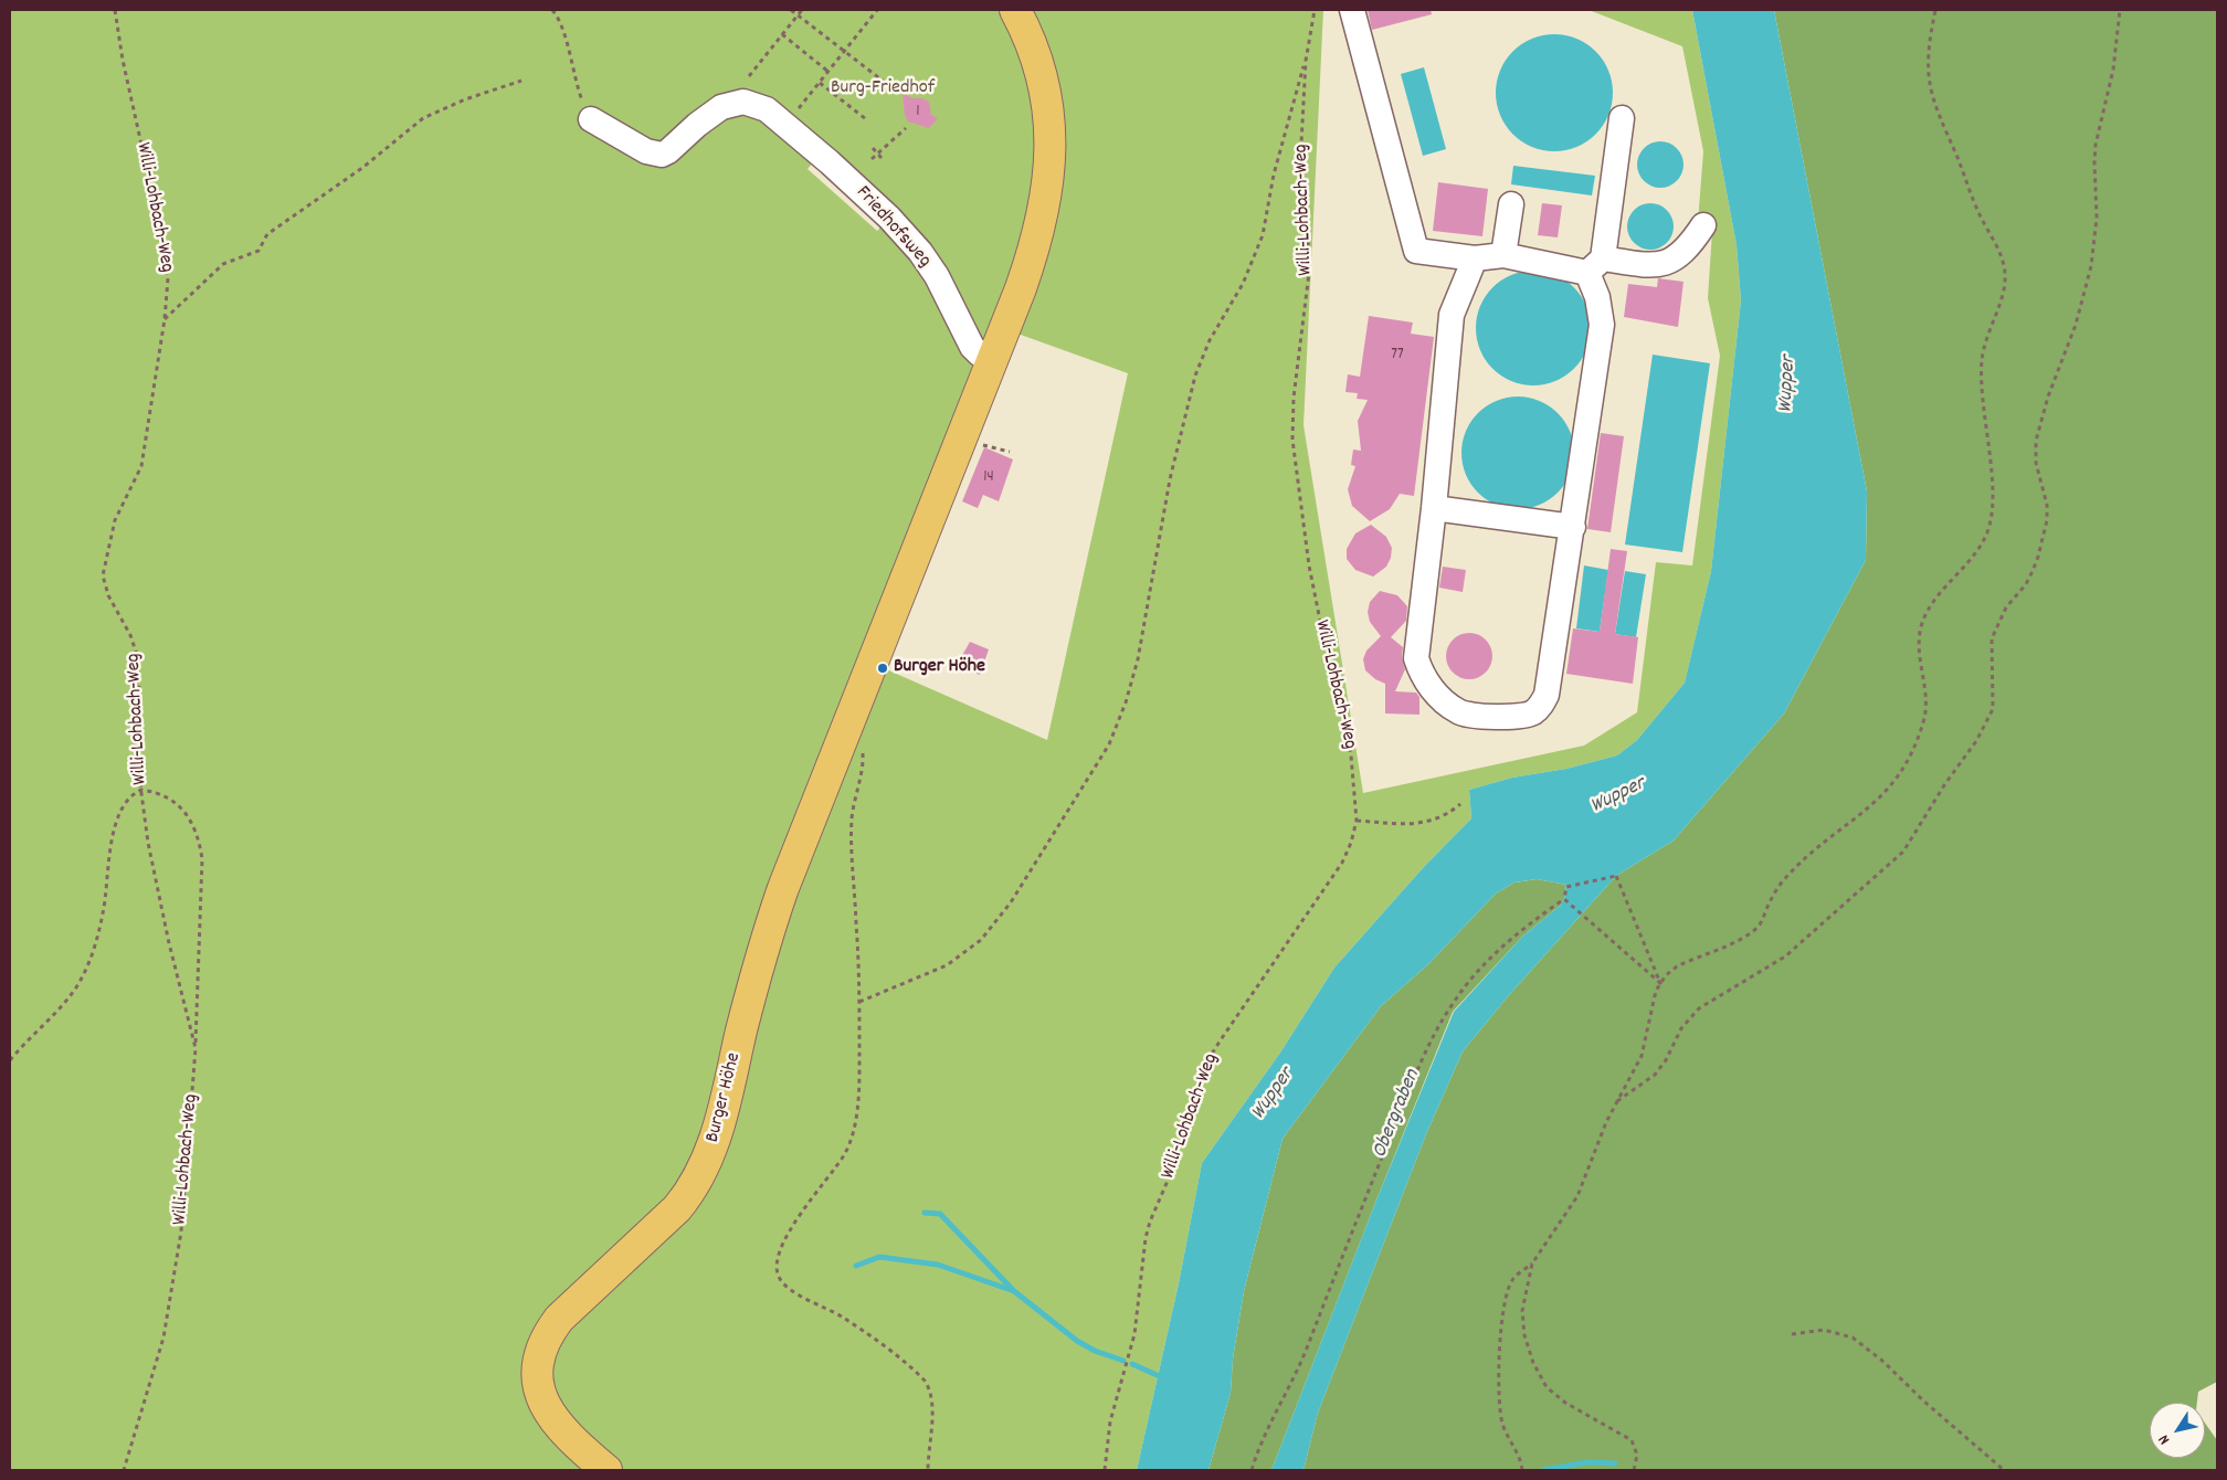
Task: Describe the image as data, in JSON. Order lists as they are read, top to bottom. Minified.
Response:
{"streets":{"main road":["Burger Höhe"],"lane":["Friedhofsweg"],"path":["Willi-Lohbach-Weg"]},"crossings":[["Friedhofsweg","Burger Höhe"]],"water":["Wupper","Obergraben"],"parks":["Burg-Friedhof"],"places":["Burger Höhe"],"house_numbers":["1","77","14"],"north":"bottom left"}
